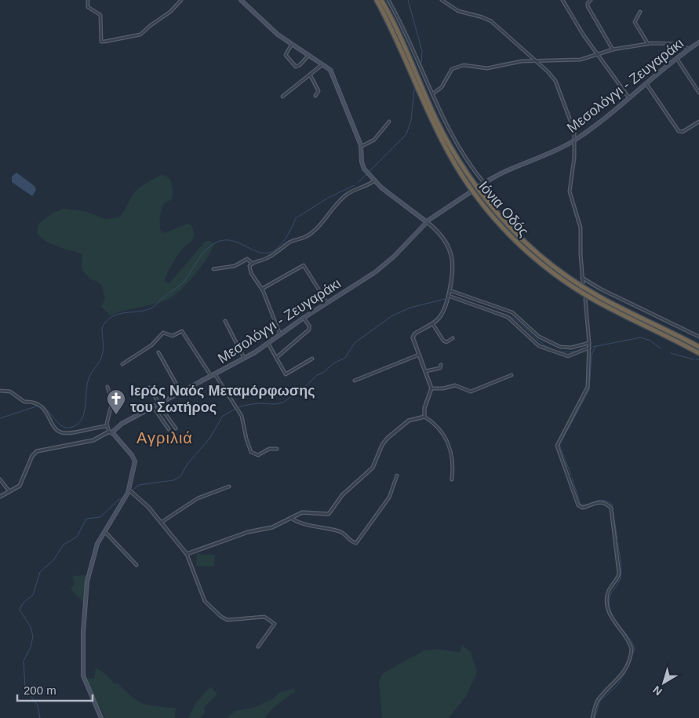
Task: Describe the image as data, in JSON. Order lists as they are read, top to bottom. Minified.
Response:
{"streets":{"highway":["Ιόνια Οδός"],"main road":["Μεσολόγγι - Ζευγαράκι"]},"districts":["Αγριλιά"],"places":{"church":["Ιερός Ναός Μεταμόρφωσης του Σωτήρος"]},"scale_bar":"200 m","north":"bottom left"}
